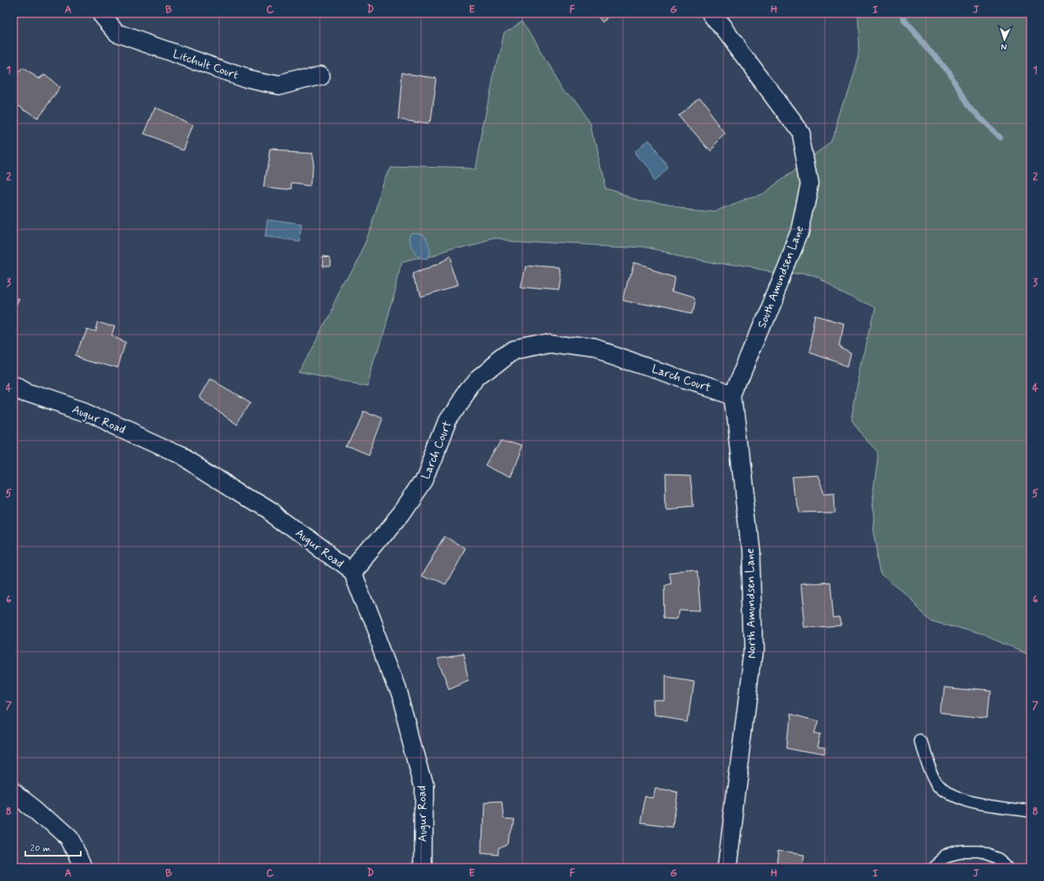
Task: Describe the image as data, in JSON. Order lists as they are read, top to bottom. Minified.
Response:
{"streets":{"street":["Litchult Court","South Amundsen Lane","Larch Court","Augur Road","North Amundsen Lane"]},"crossings":[["South Amundsen Lane","Larch Court"],["South Amundsen Lane","North Amundsen Lane"],["Larch Court","Augur Road"],["Larch Court","North Amundsen Lane"]],"scale_bar":"20 m","north":"bottom","grid":{"columns":["A","B","C","D","E","F","G","H","I","J"],"rows":["1","2","3","4","5","6","7","8"]}}
